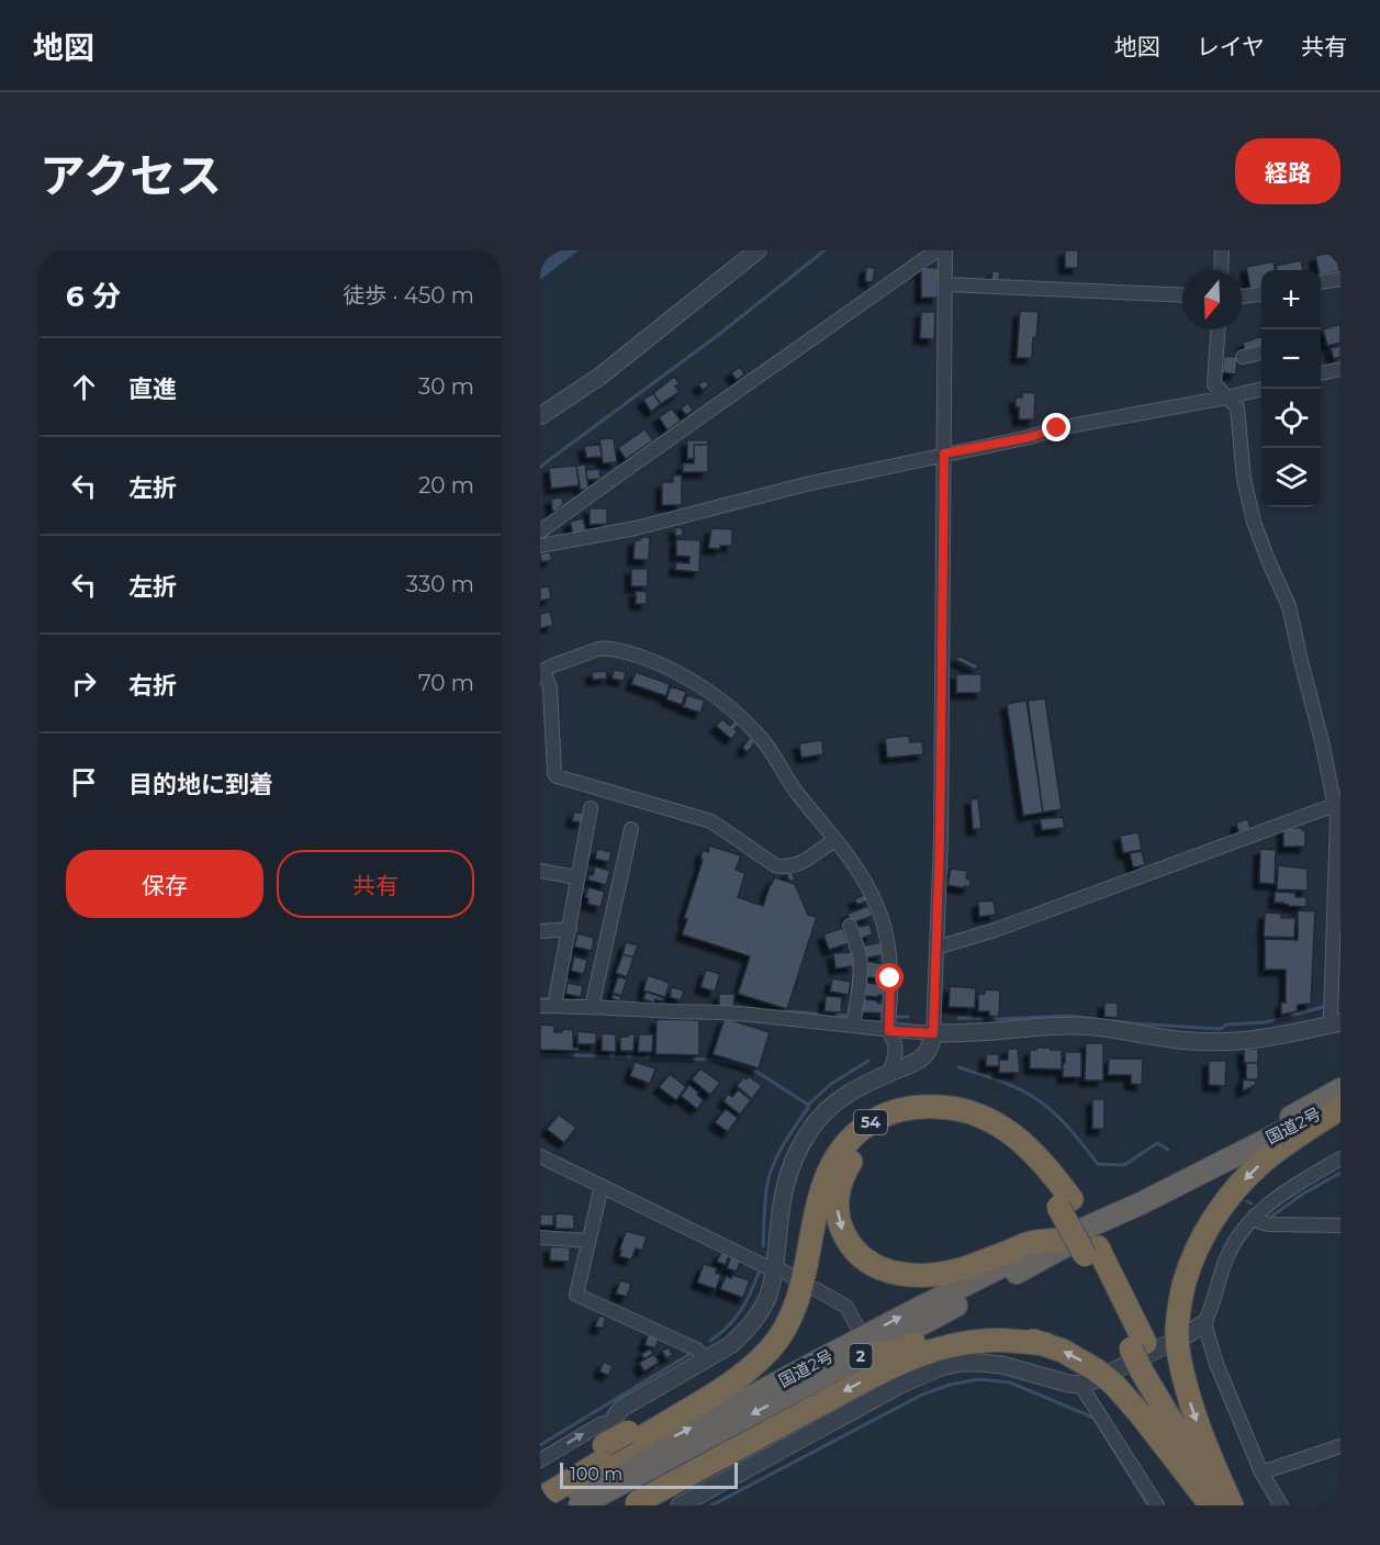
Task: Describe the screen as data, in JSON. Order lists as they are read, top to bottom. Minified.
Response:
{"streets":{"highway":["54","国道2号","2"]},"scale_bar":"100 m","north":"bottom","page":{"header":"地図","nav":["地図","レイヤ","共有"],"title":"アクセス","buttons":["経路",["保存","共有"]],"heading":["6 分","徒歩 · 450 m"],"map_buttons":["+","−"],"list":[["直進","30 m"],["左折","20 m"],["左折","330 m"],["右折","70 m"],"目的地に到着"],"scale":"100 m"}}
